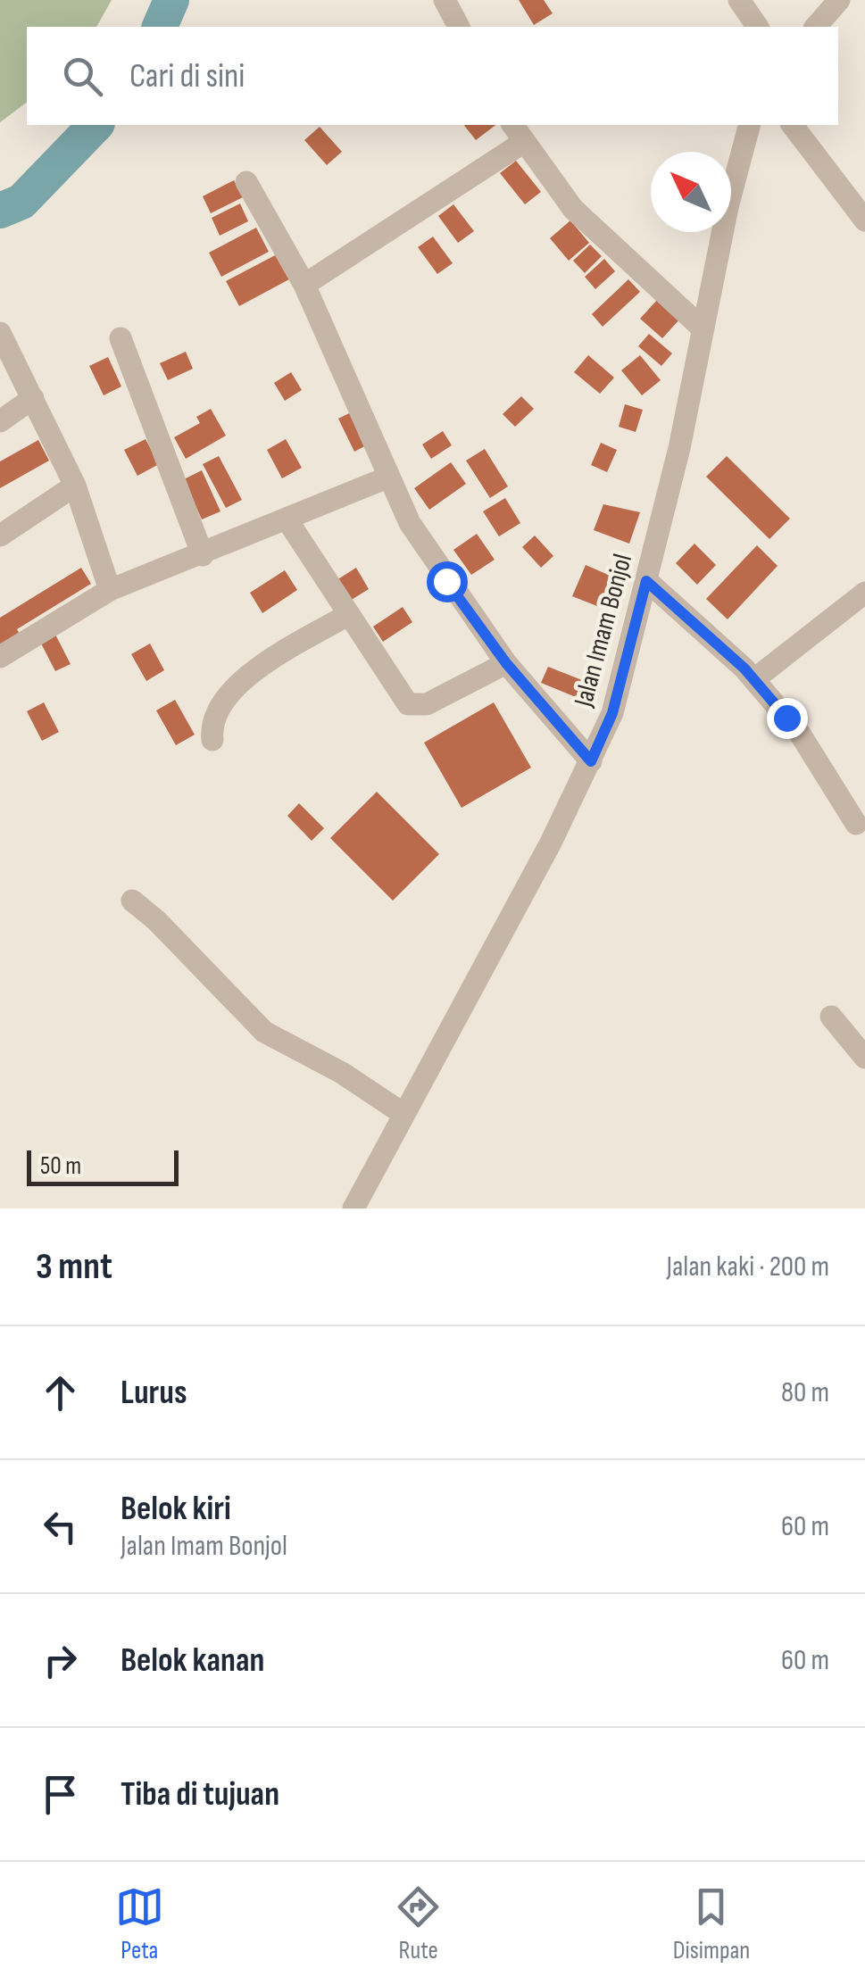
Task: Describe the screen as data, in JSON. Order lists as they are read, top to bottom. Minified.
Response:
{"streets":{"street":["Jalan Imam Bonjol"]},"scale_bar":"50 m","north":"top left","page":{"search":"Cari di sini","scale":"50 m","heading":["3 mnt","Jalan kaki · 200 m"],"list":[["Lurus","80 m"],["Belok kiri","Jalan Imam Bonjol","60 m"],["Belok kanan","60 m"],"Tiba di tujuan"],"nav":["Peta","Rute","Disimpan"]}}
